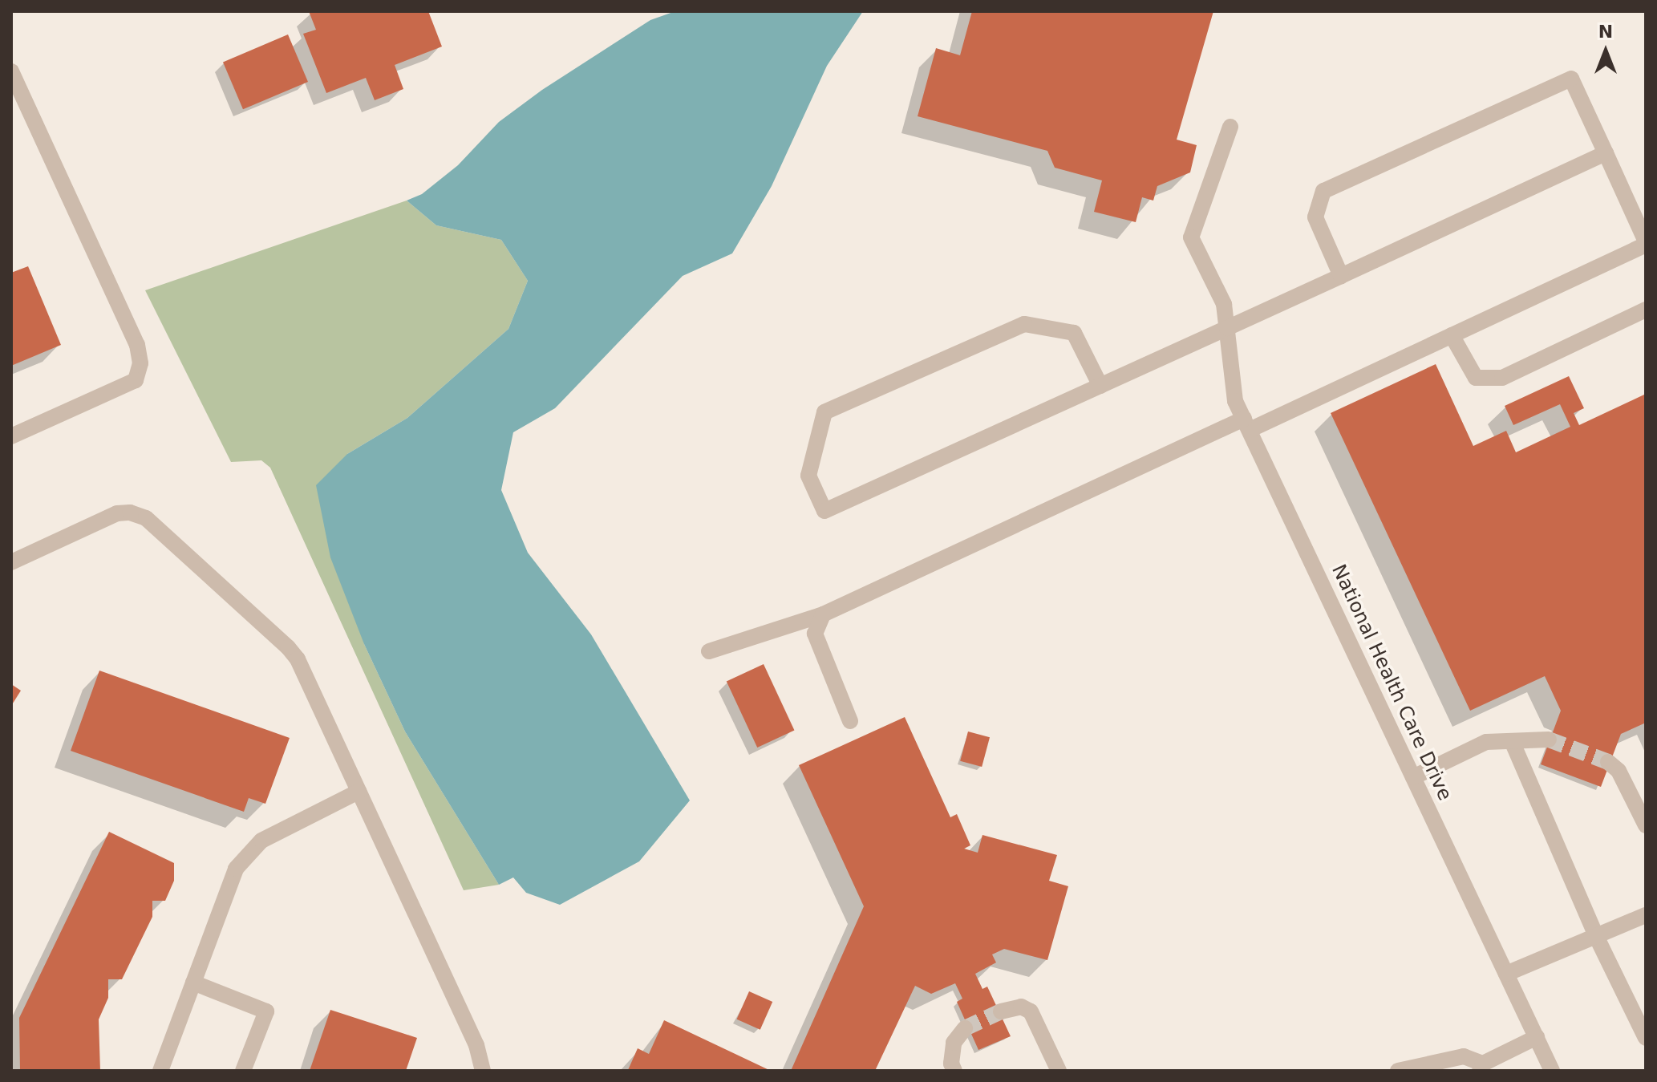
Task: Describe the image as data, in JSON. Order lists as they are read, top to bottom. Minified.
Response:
{"streets":{"street":["National Health Care Drive"]},"north":"top"}
